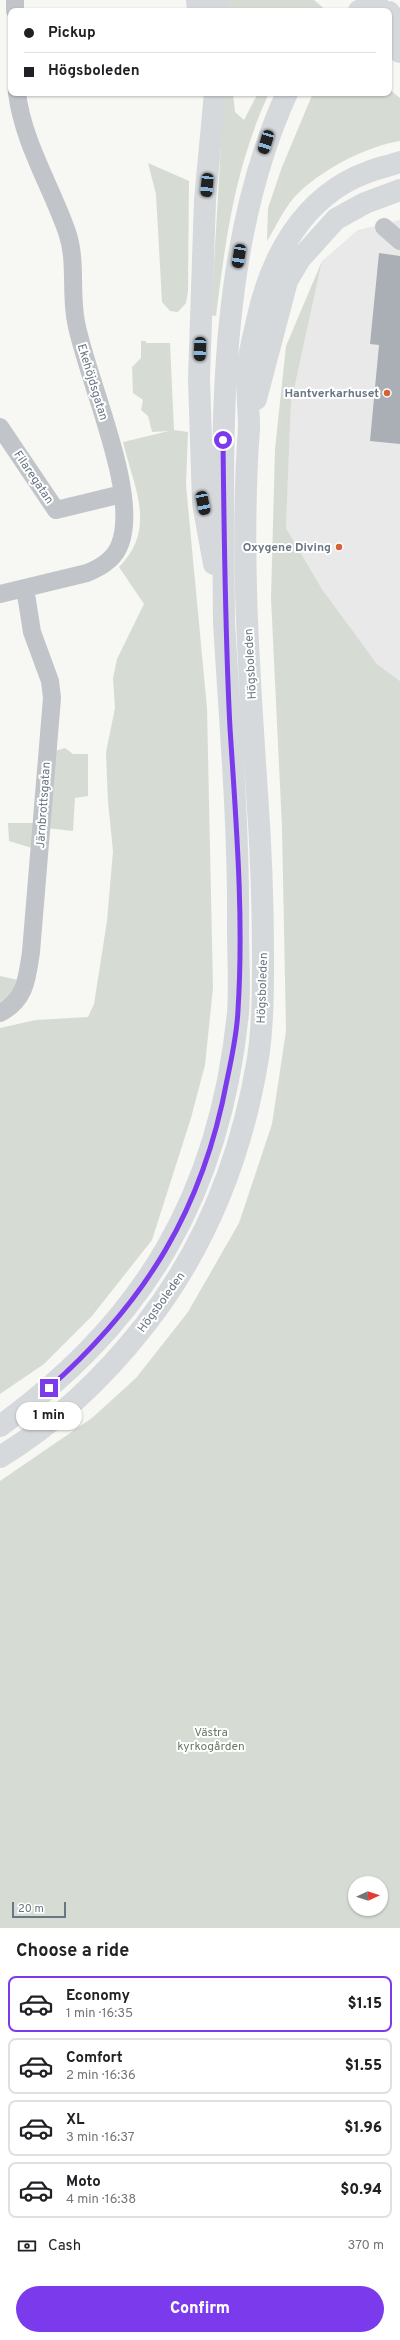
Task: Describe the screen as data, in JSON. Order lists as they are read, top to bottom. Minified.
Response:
{"streets":{"main road":["Högsboleden"],"street":["Ekehöjdsgatan","Filaregatan","Järnbrottsgatan"]},"crossings":[["Ekehöjdsgatan","Filaregatan"],["Ekehöjdsgatan","Järnbrottsgatan"]],"parks":["Västra kyrkogården"],"places":["Hantverkarhuset","Oxygene Diving"],"scale_bar":"20 m","north":"right","page":{"banner":["Pickup","Högsboleden"],"bubble":"1 min","scale":"20 m","heading":"Choose a ride","list":[{"name":"Economy","note":"1 min · 16:35","value":"$1.15"},{"name":"Comfort","note":"2 min · 16:36","value":"$1.55"},{"name":"XL","note":"3 min · 16:37","value":"$1.96"},{"name":"Moto","note":"4 min · 16:38","value":"$0.94"}],"pay":["Cash","370 m"],"buttons":"Confirm"}}
